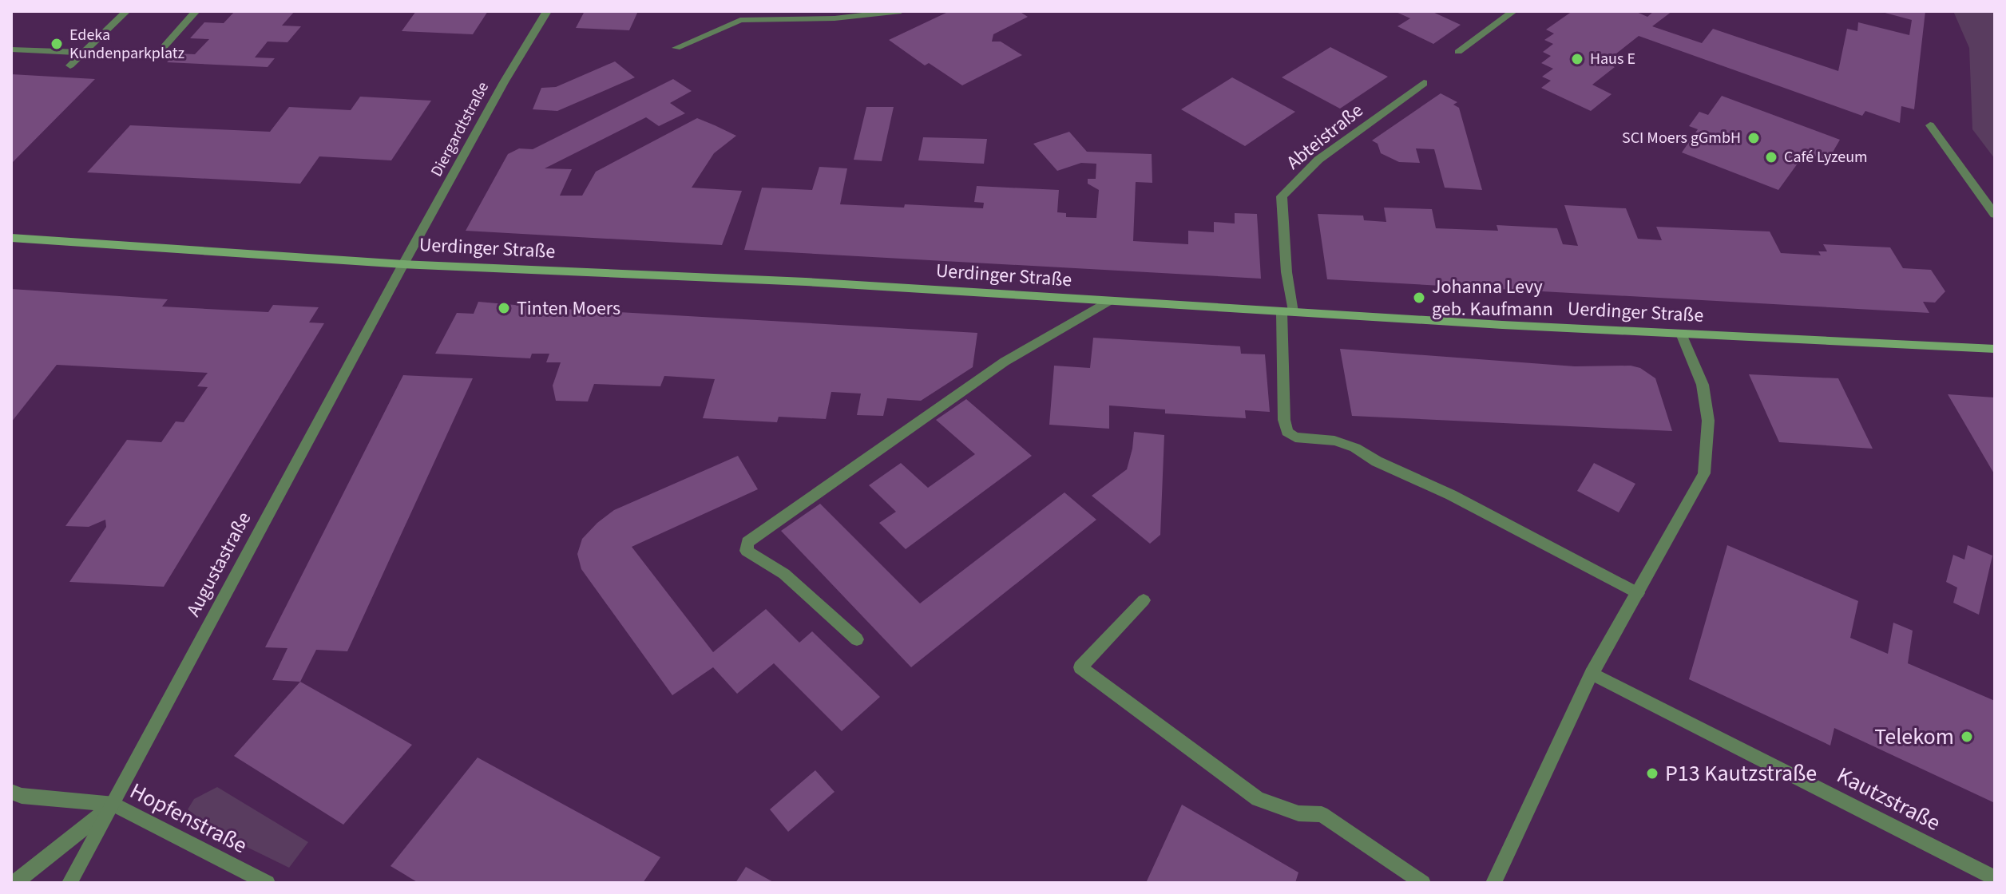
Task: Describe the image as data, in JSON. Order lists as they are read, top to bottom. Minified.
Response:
{"streets":{"main road":["Uerdinger Straße"],"street":["Diergardtstraße","Abteistraße","Augustastraße","Kautzstraße","Hopfenstraße"]},"crossings":[["Diergardtstraße","Uerdinger Straße"],["Diergardtstraße","Augustastraße"],["Abteistraße","Uerdinger Straße"],["Uerdinger Straße","Augustastraße"],["Augustastraße","Hopfenstraße"]],"places":["Edeka Kundenparkplatz","Haus E","SCI Moers gGmbH","Café Lyzeum","Johanna Levy geb. Kaufmann","Tinten Moers","Telekom","P13 Kautzstraße"]}
